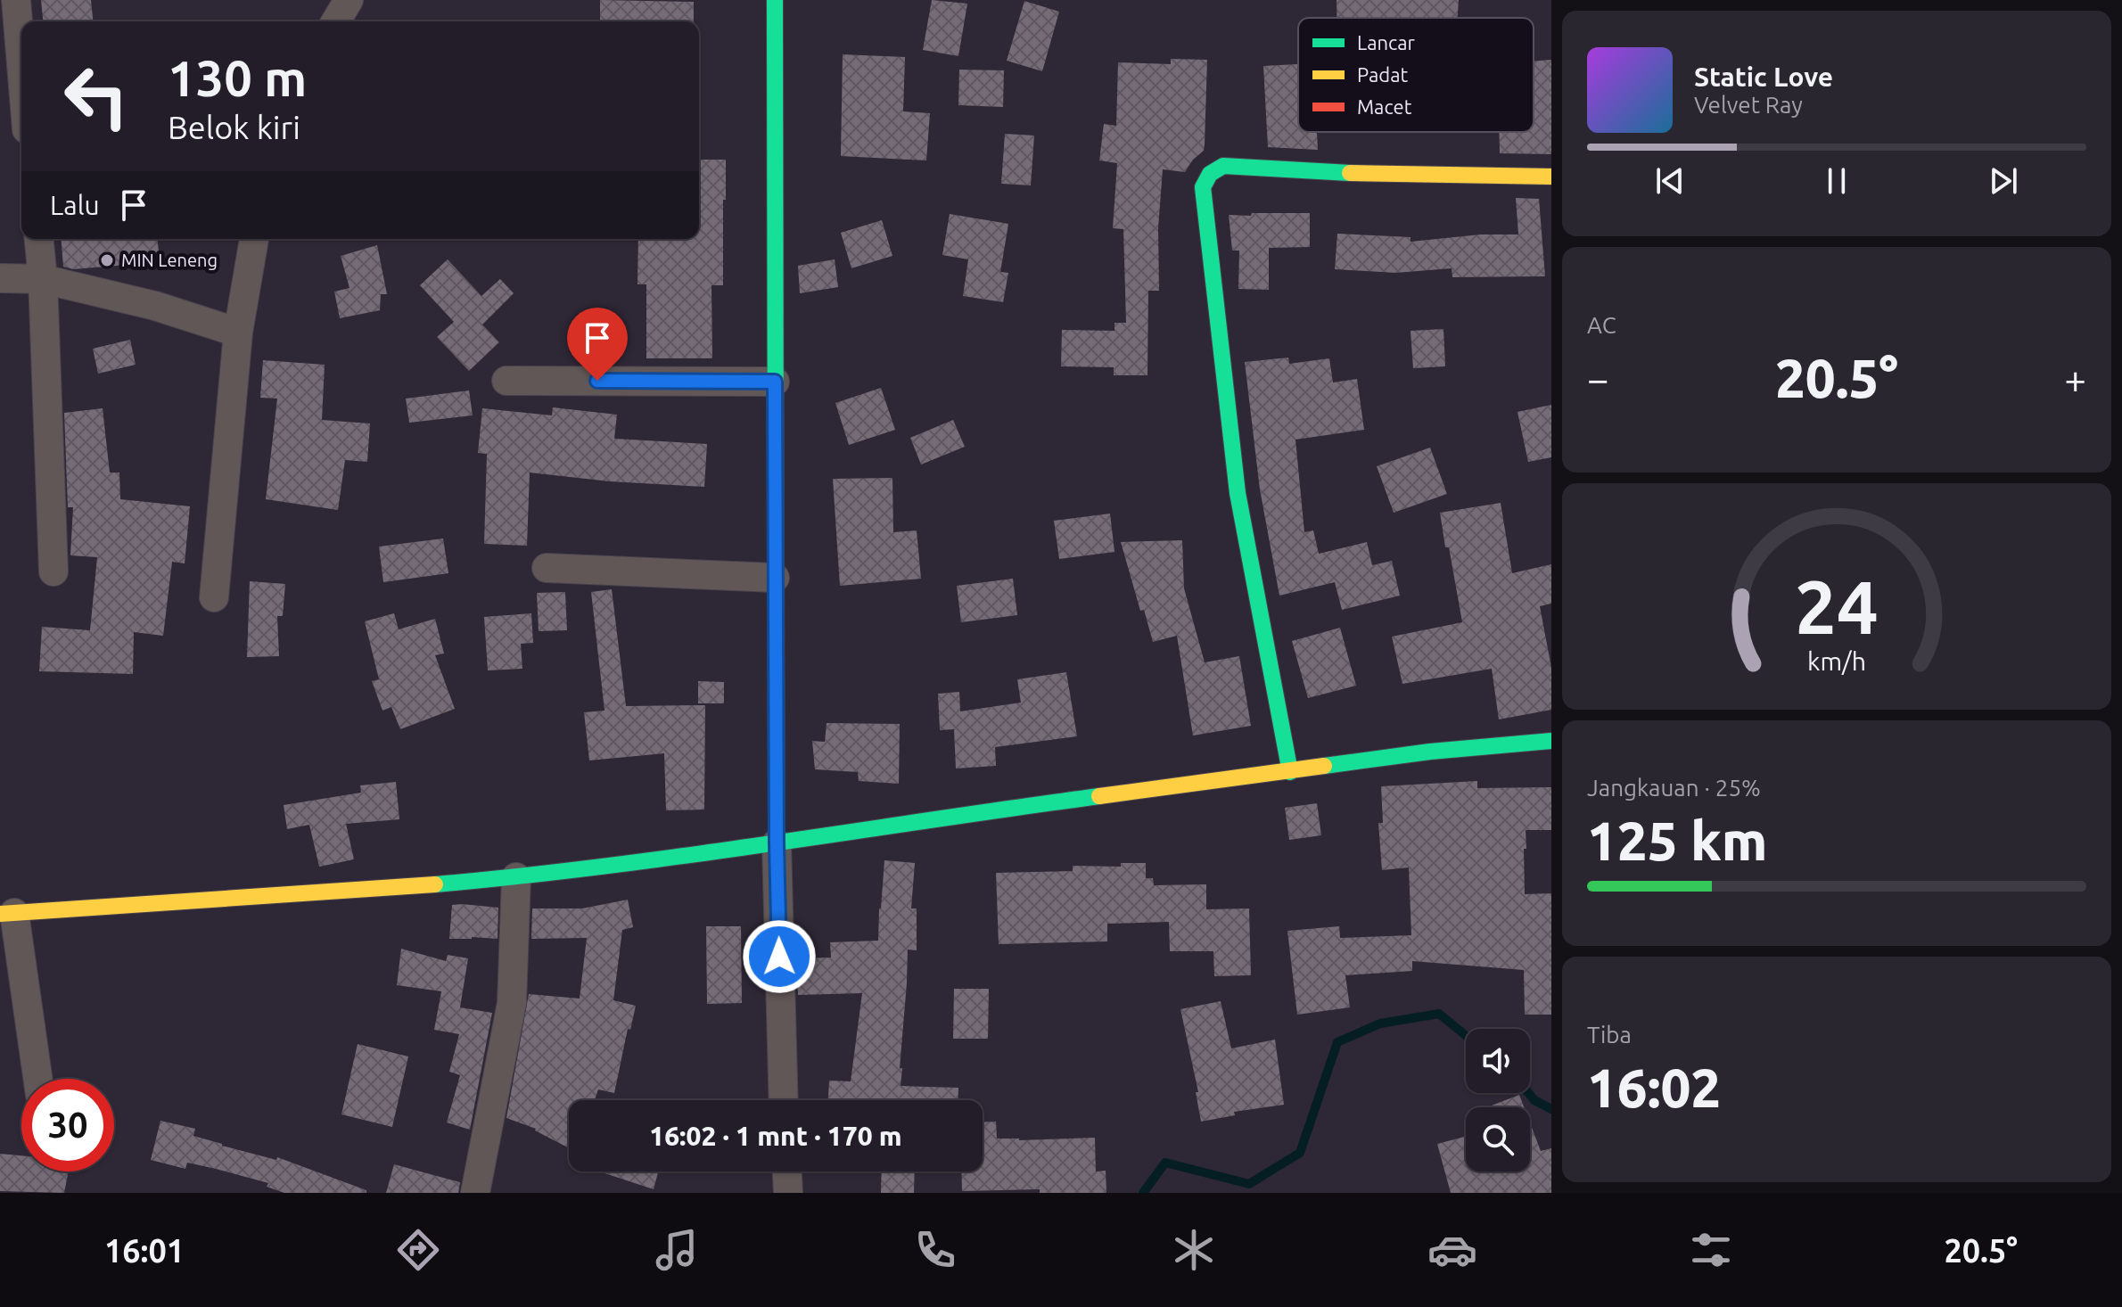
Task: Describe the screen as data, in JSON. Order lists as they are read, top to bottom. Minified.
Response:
{"places":["MIN Leneng"],"legend":["Lancar","Padat","Macet"],"page":{"turn":["130 m","Belok kiri"],"song":["Static Love","Velvet Ray"],"then":"Lalu","tile":["AC",["Jangkauan · 25%","125 km"],["Tiba","16:02"]],"heat":["−","20.5°","+"],"limit":"30","trip":"16:02 · 1 mnt · 170 m","tabs":["16:01","20.5°"],"gauge":["24","km/h"]}}
